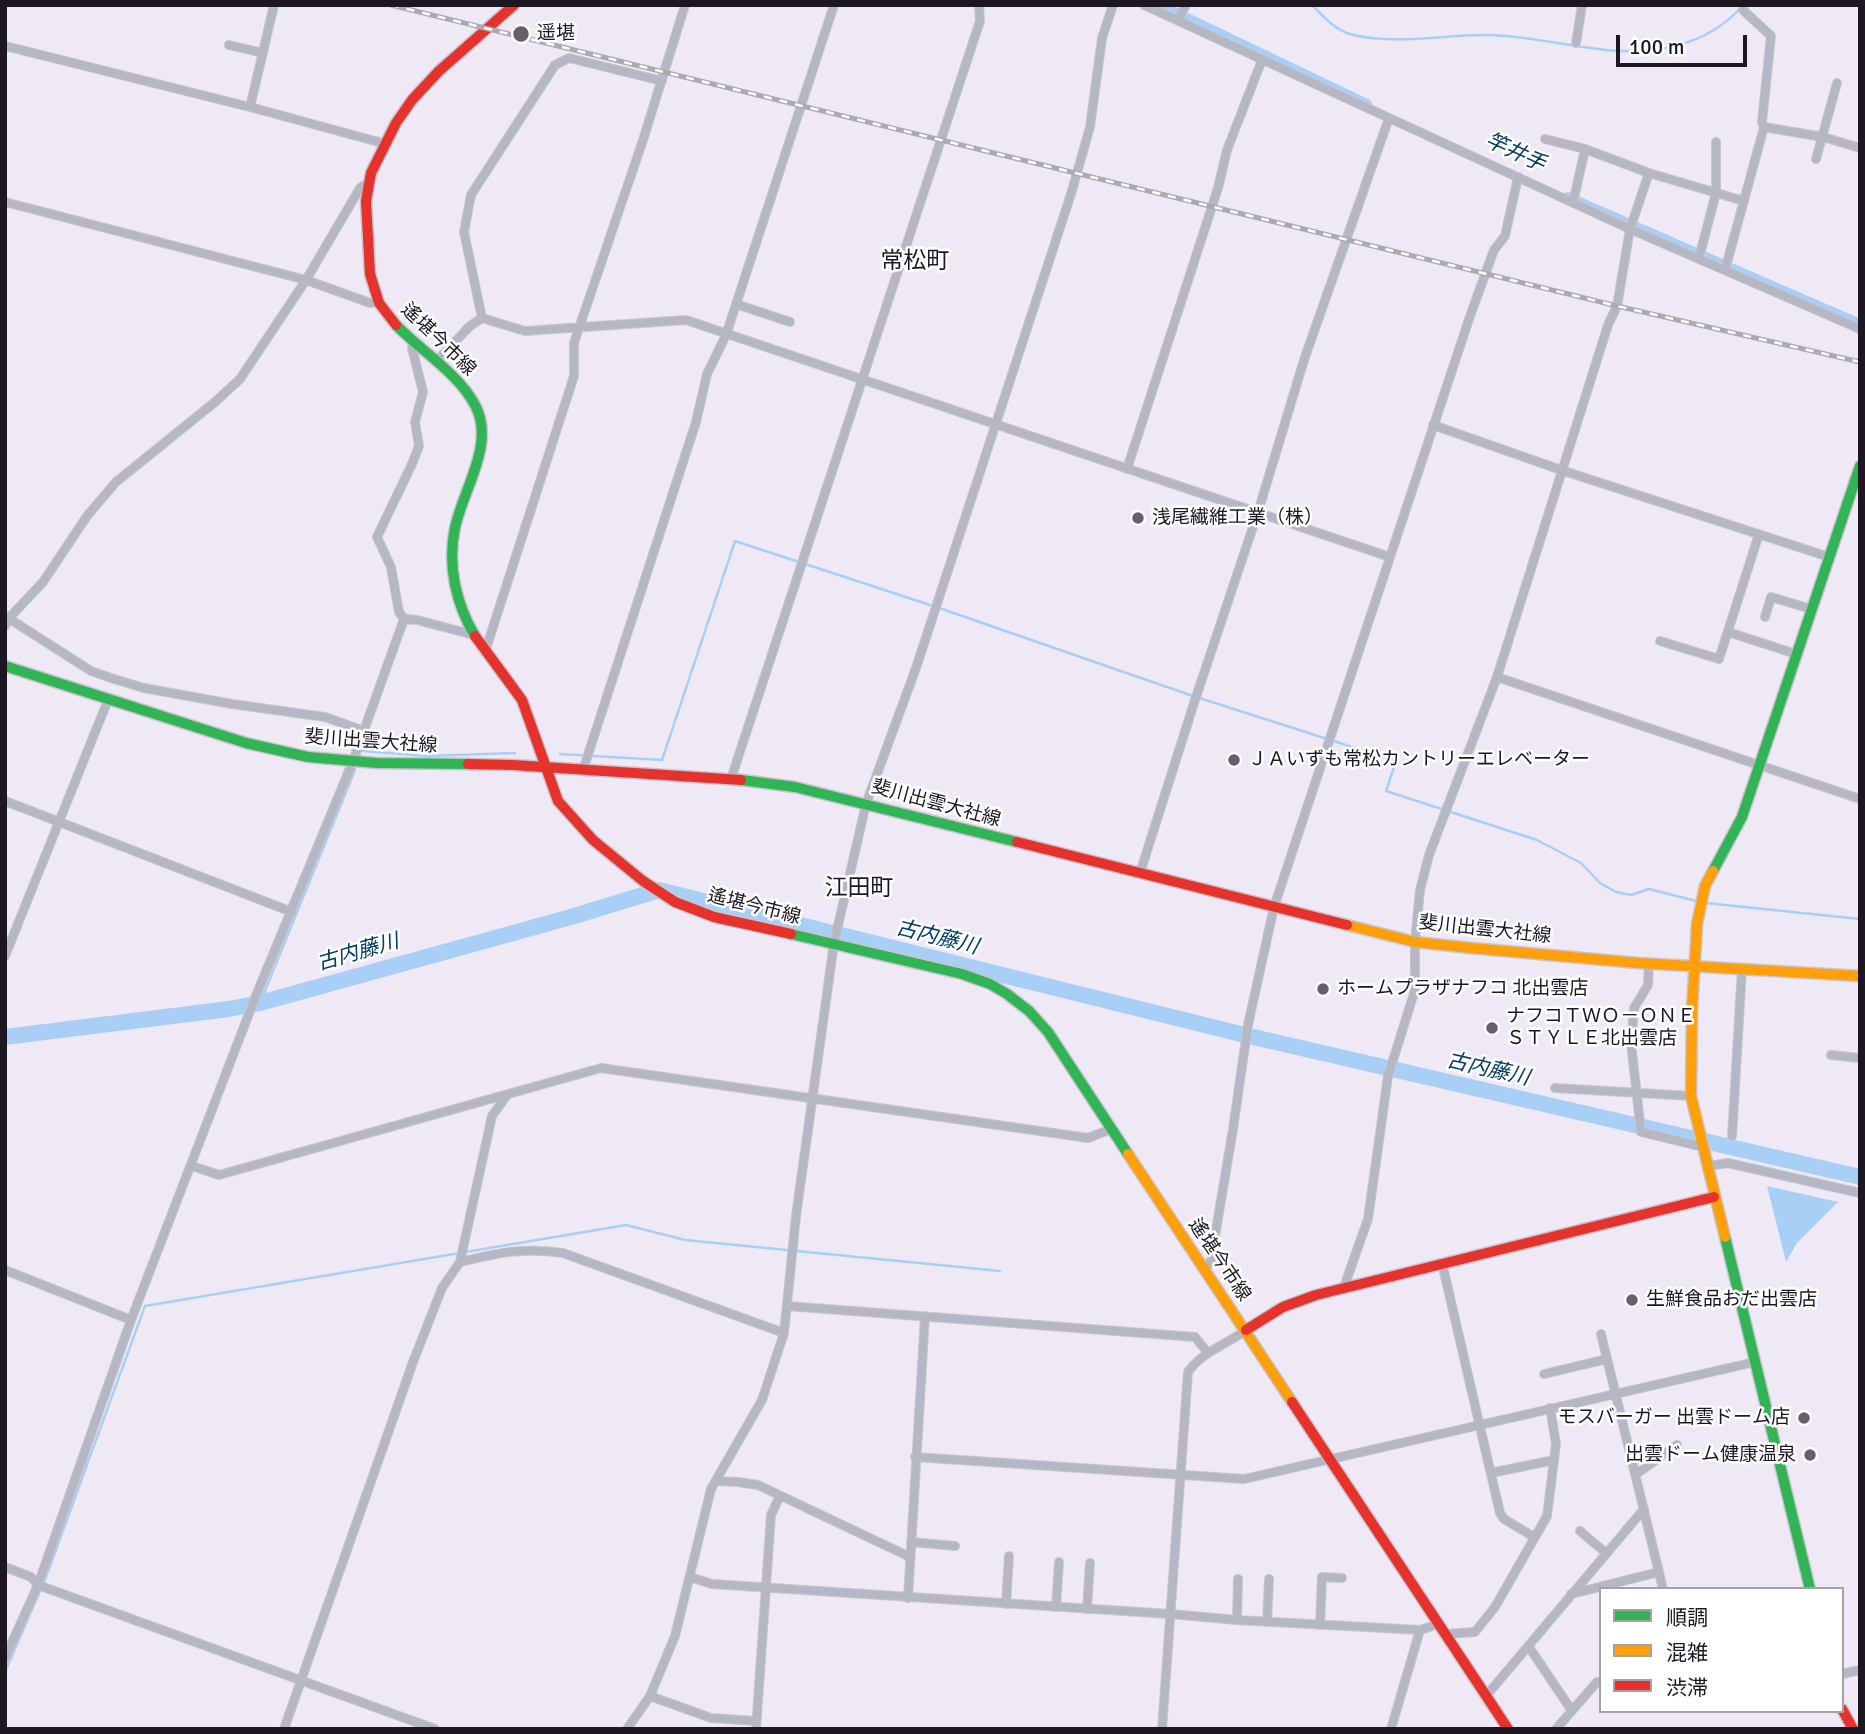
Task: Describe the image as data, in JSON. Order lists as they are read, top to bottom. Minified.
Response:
{"streets":{"main road":["遙堪今市線","斐川出雲大社線"]},"crossings":[["遙堪今市線","斐川出雲大社線"]],"districts":["常松町","江田町"],"water":["竿井手","古内藤川"],"places":["遥堪","浅尾繊維工業（株）","ＪＡいずも常松カントリーエレベーター","ホームプラザナフコ 北出雲店","ナフコＴＷＯ－ＯＮＥ ＳＴＹＬＥ北出雲店","生鮮食品おだ出雲店","モスバーガー 出雲ドーム店","出雲ドーム健康温泉"],"legend":["順調","混雑","渋滞"],"scale_bar":"100 m"}
